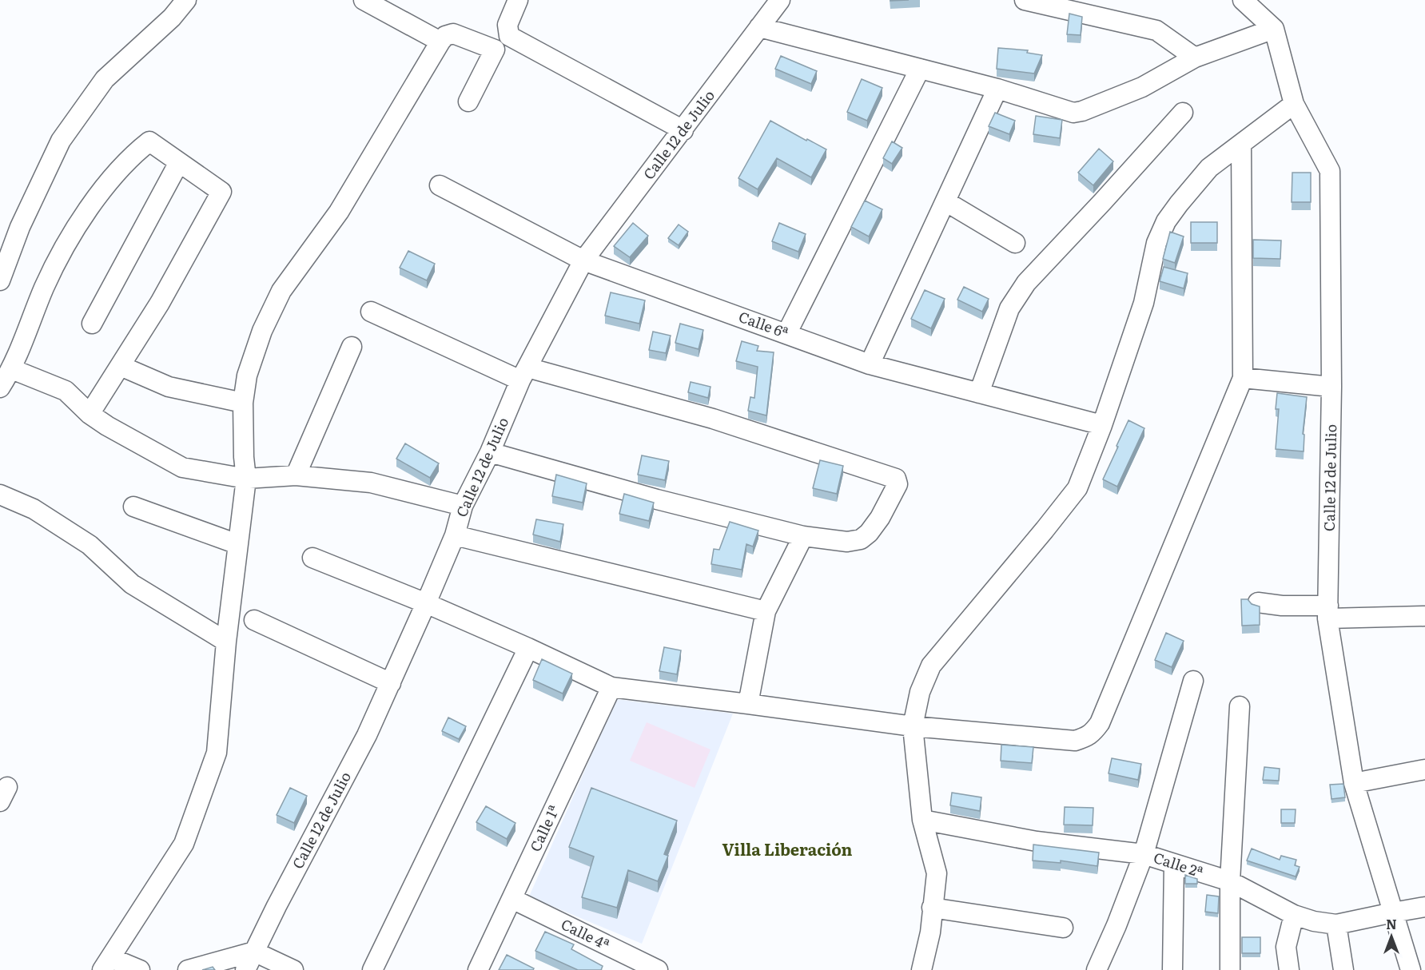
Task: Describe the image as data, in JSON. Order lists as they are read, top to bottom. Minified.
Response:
{"streets":{"street":["Calle 12 de Julio","Calle 6ª","Calle 1ª","Calle 2ª","Calle 4ª"]},"crossings":[["Calle 12 de Julio","Calle 6ª"],["Calle 12 de Julio","Calle 2ª"],["Calle 1ª","Calle 4ª"]],"districts":["Villa Liberación"],"north":"top"}
